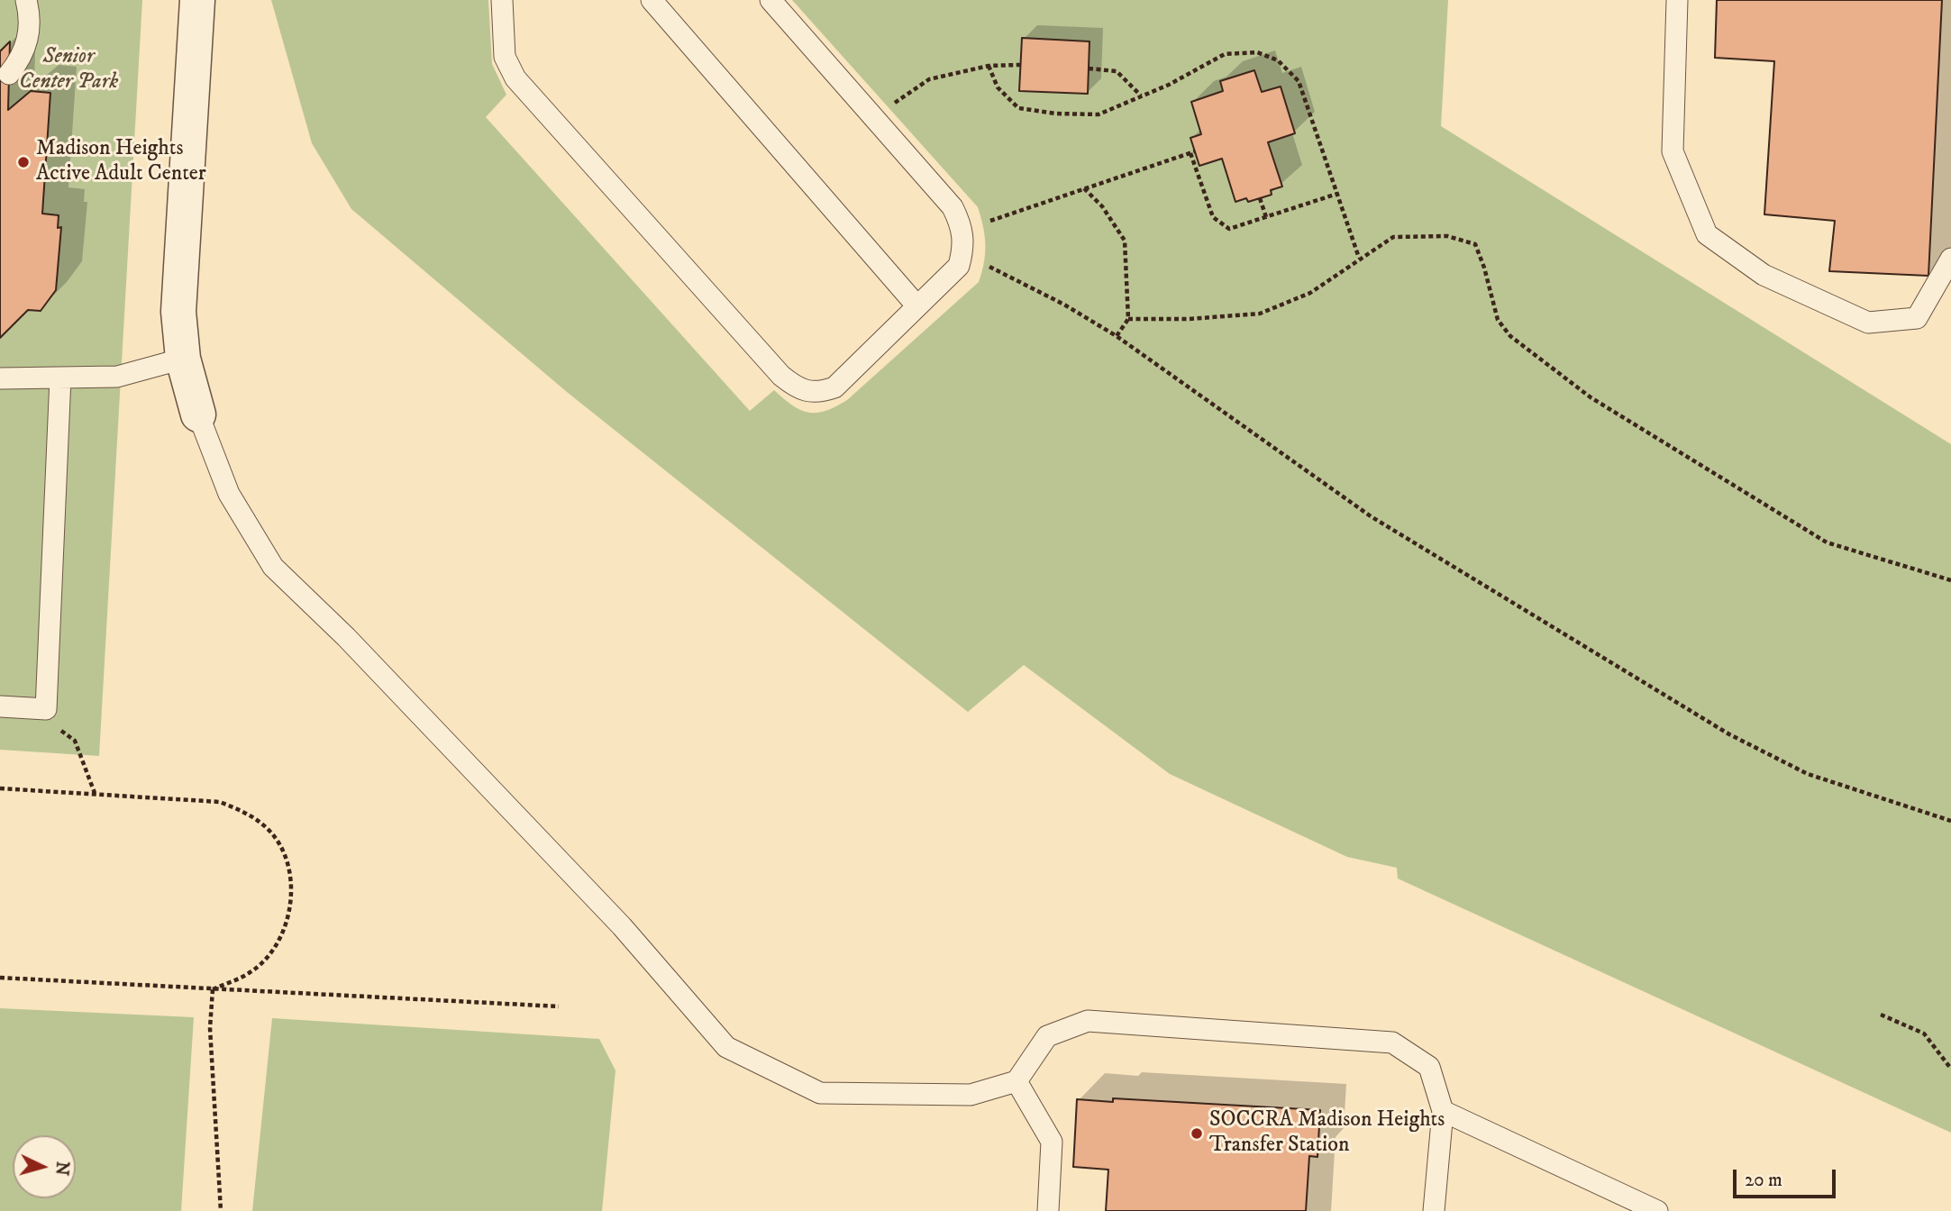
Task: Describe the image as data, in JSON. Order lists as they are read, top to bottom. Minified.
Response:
{"parks":["Senior Center Park"],"places":["Madison Heights Active Adult Center","SOCCRA Madison Heights Transfer Station"],"scale_bar":"20 m","north":"right"}
